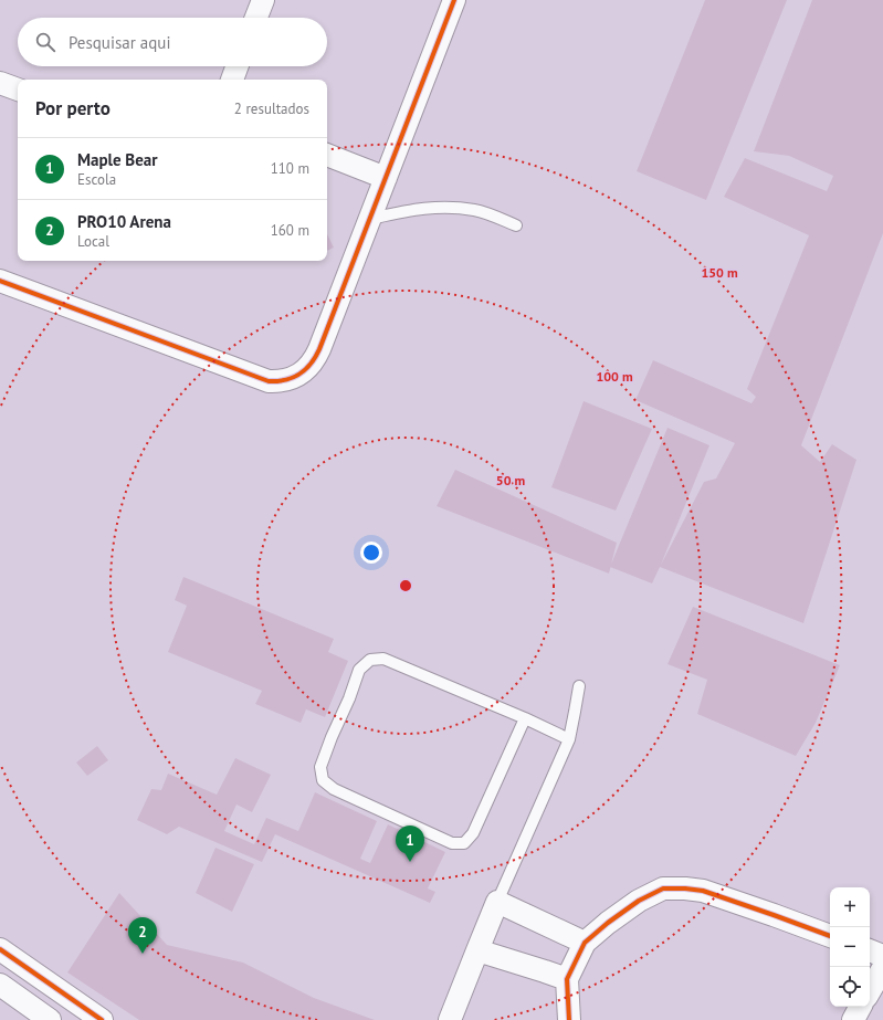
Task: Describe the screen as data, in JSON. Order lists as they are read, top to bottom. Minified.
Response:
{"page":{"search":"Pesquisar aqui","heading":["Por perto","2 resultados"],"list":[{"mark":"1","name":"Maple Bear","note":"Escola","value":"110 m"},{"mark":"2","name":"PRO10 Arena","note":"Local","value":"160 m"}],"pins":["1","2"],"map_buttons":["+","−"]},"rings":["150 m","100 m","50 m"]}
